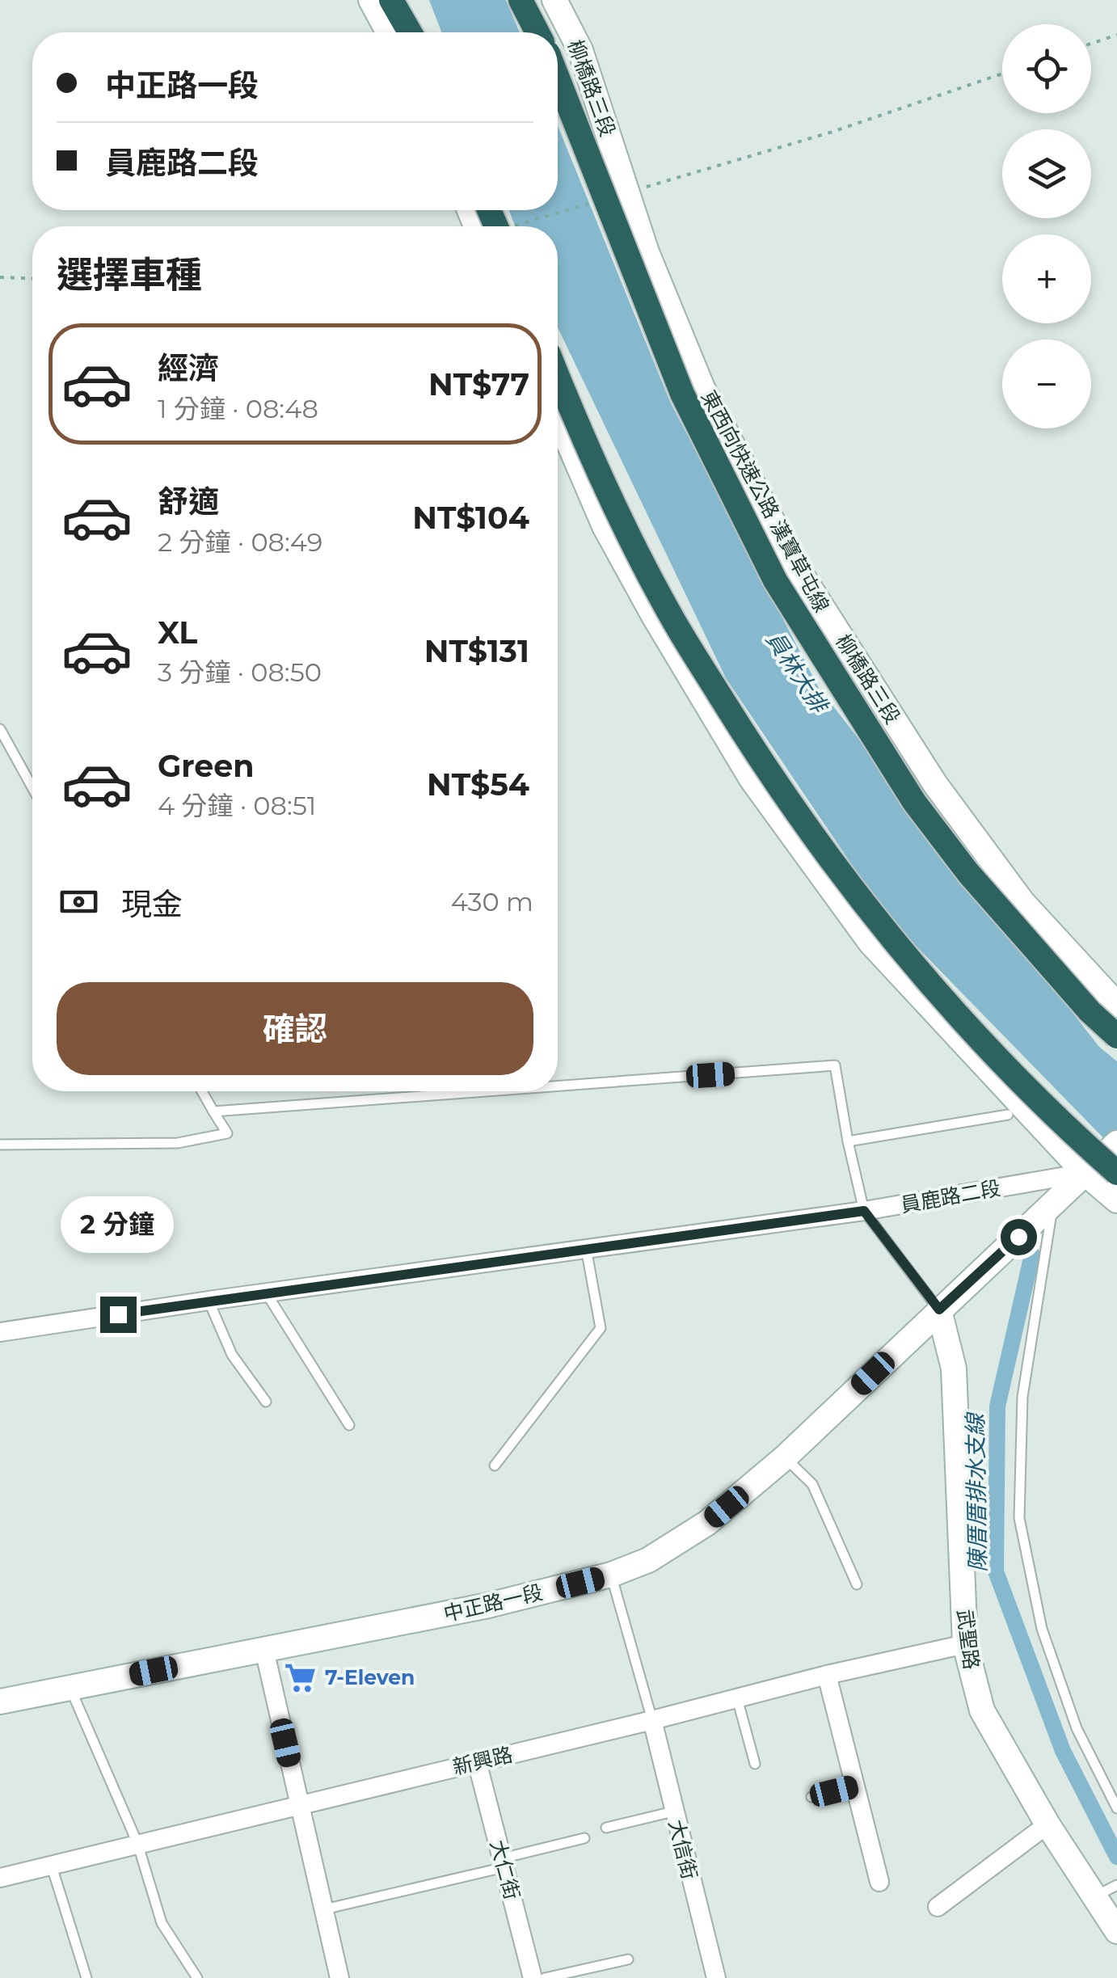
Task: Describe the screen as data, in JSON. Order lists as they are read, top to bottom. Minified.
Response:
{"streets":{"highway":["東西向快速公路 漢寶草屯線"],"main road":["柳橋路三段","中正路一段","武聖路"],"street":["員鹿路二段","新興路","大信街","大仁街"]},"crossings":[["員鹿路二段","中正路一段"],["中正路一段","武聖路"],["武聖路","新興路"],["新興路","大信街"],["新興路","大仁街"]],"water":["員林大排","陳厝厝排水支線"],"places":{"supermarket":["7-Eleven"]},"page":{"map_buttons":["+","−"],"banner":["中正路一段","員鹿路二段"],"heading":"選擇車種","list":[{"name":"經濟","note":"1 分鐘 · 08:48","value":"NT$77"},{"name":"舒適","note":"2 分鐘 · 08:49","value":"NT$104"},{"name":"XL","note":"3 分鐘 · 08:50","value":"NT$131"},{"name":"Green","note":"4 分鐘 · 08:51","value":"NT$54"}],"pay":["現金","430 m"],"buttons":"確認","bubble":"2 分鐘"}}
